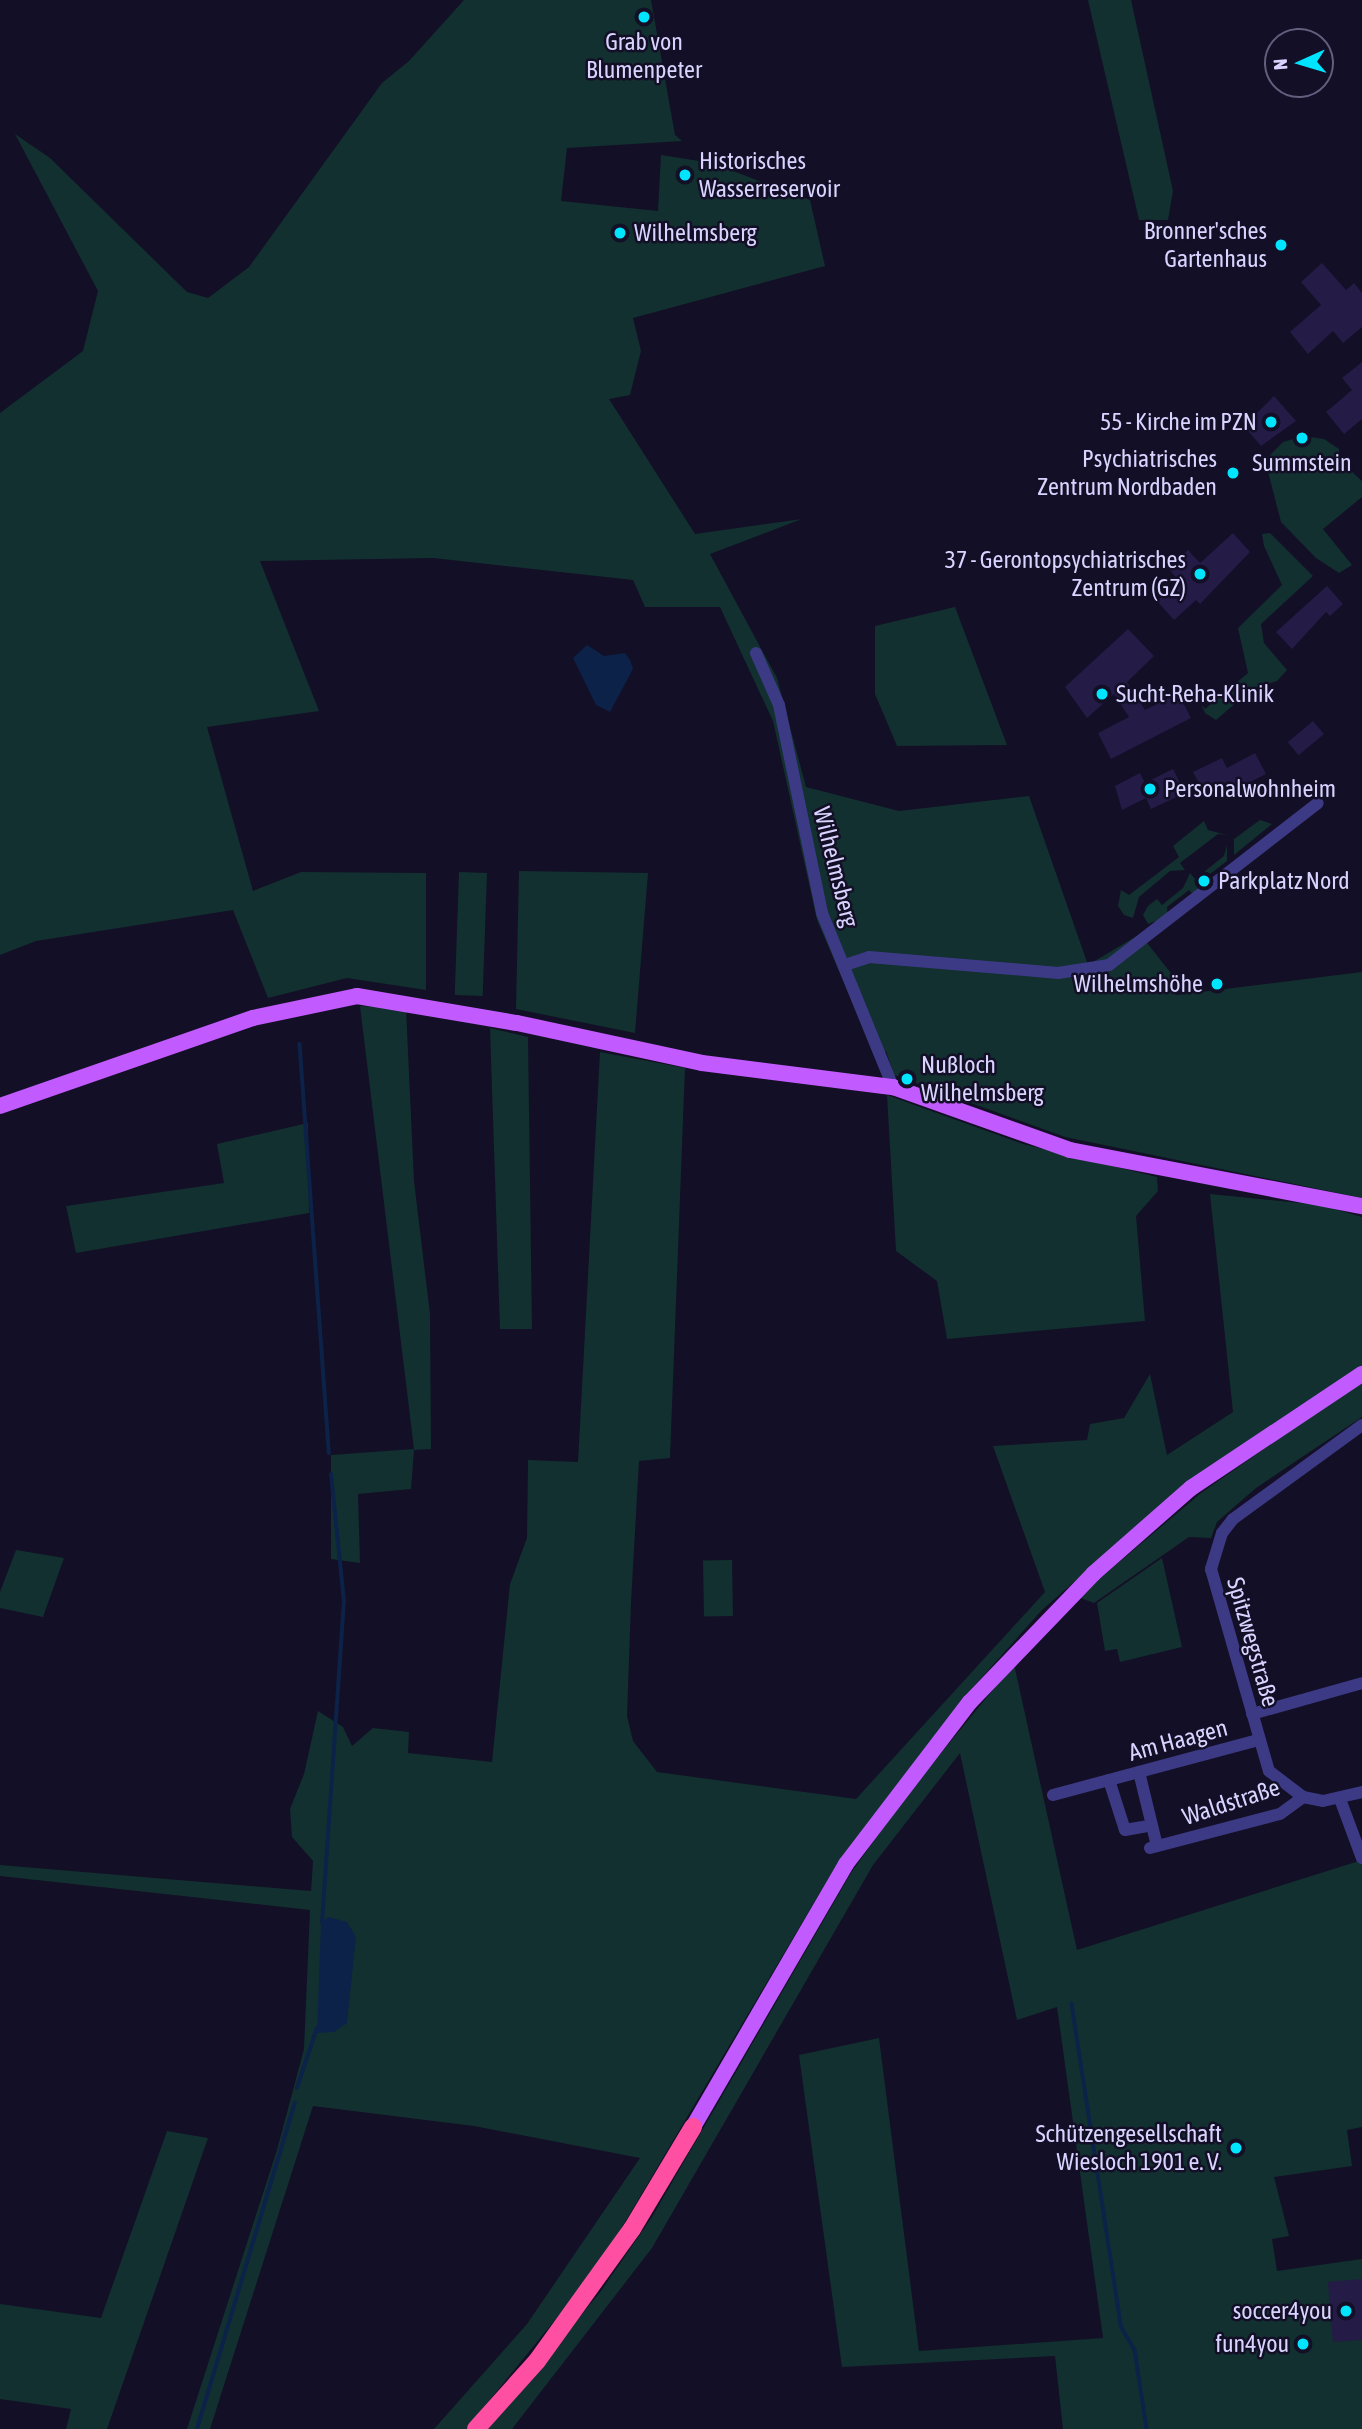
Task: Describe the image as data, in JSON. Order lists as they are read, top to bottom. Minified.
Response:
{"streets":{"street":["Wilhelmsberg","Spitzwegstraße","Am Haagen","Waldstraße"]},"crossings":[["Spitzwegstraße","Am Haagen"],["Spitzwegstraße","Waldstraße"],["Am Haagen","Waldstraße"]],"places":["Grab von Blumenpeter","Historisches Wasserreservoir","Wilhelmsberg","Bronner'sches Gartenhaus","55 - Kirche im PZN","Summstein","Psychiatrisches Zentrum Nordbaden","37 - Gerontopsychiatrisches Zentrum (GZ)","Sucht-Reha-Klinik","Personalwohnheim","Parkplatz Nord","Wilhelmshöhe","Nußloch Wilhelmsberg","Schützengesellschaft Wiesloch 1901 e. V.","soccer4you","fun4you"],"north":"left"}
